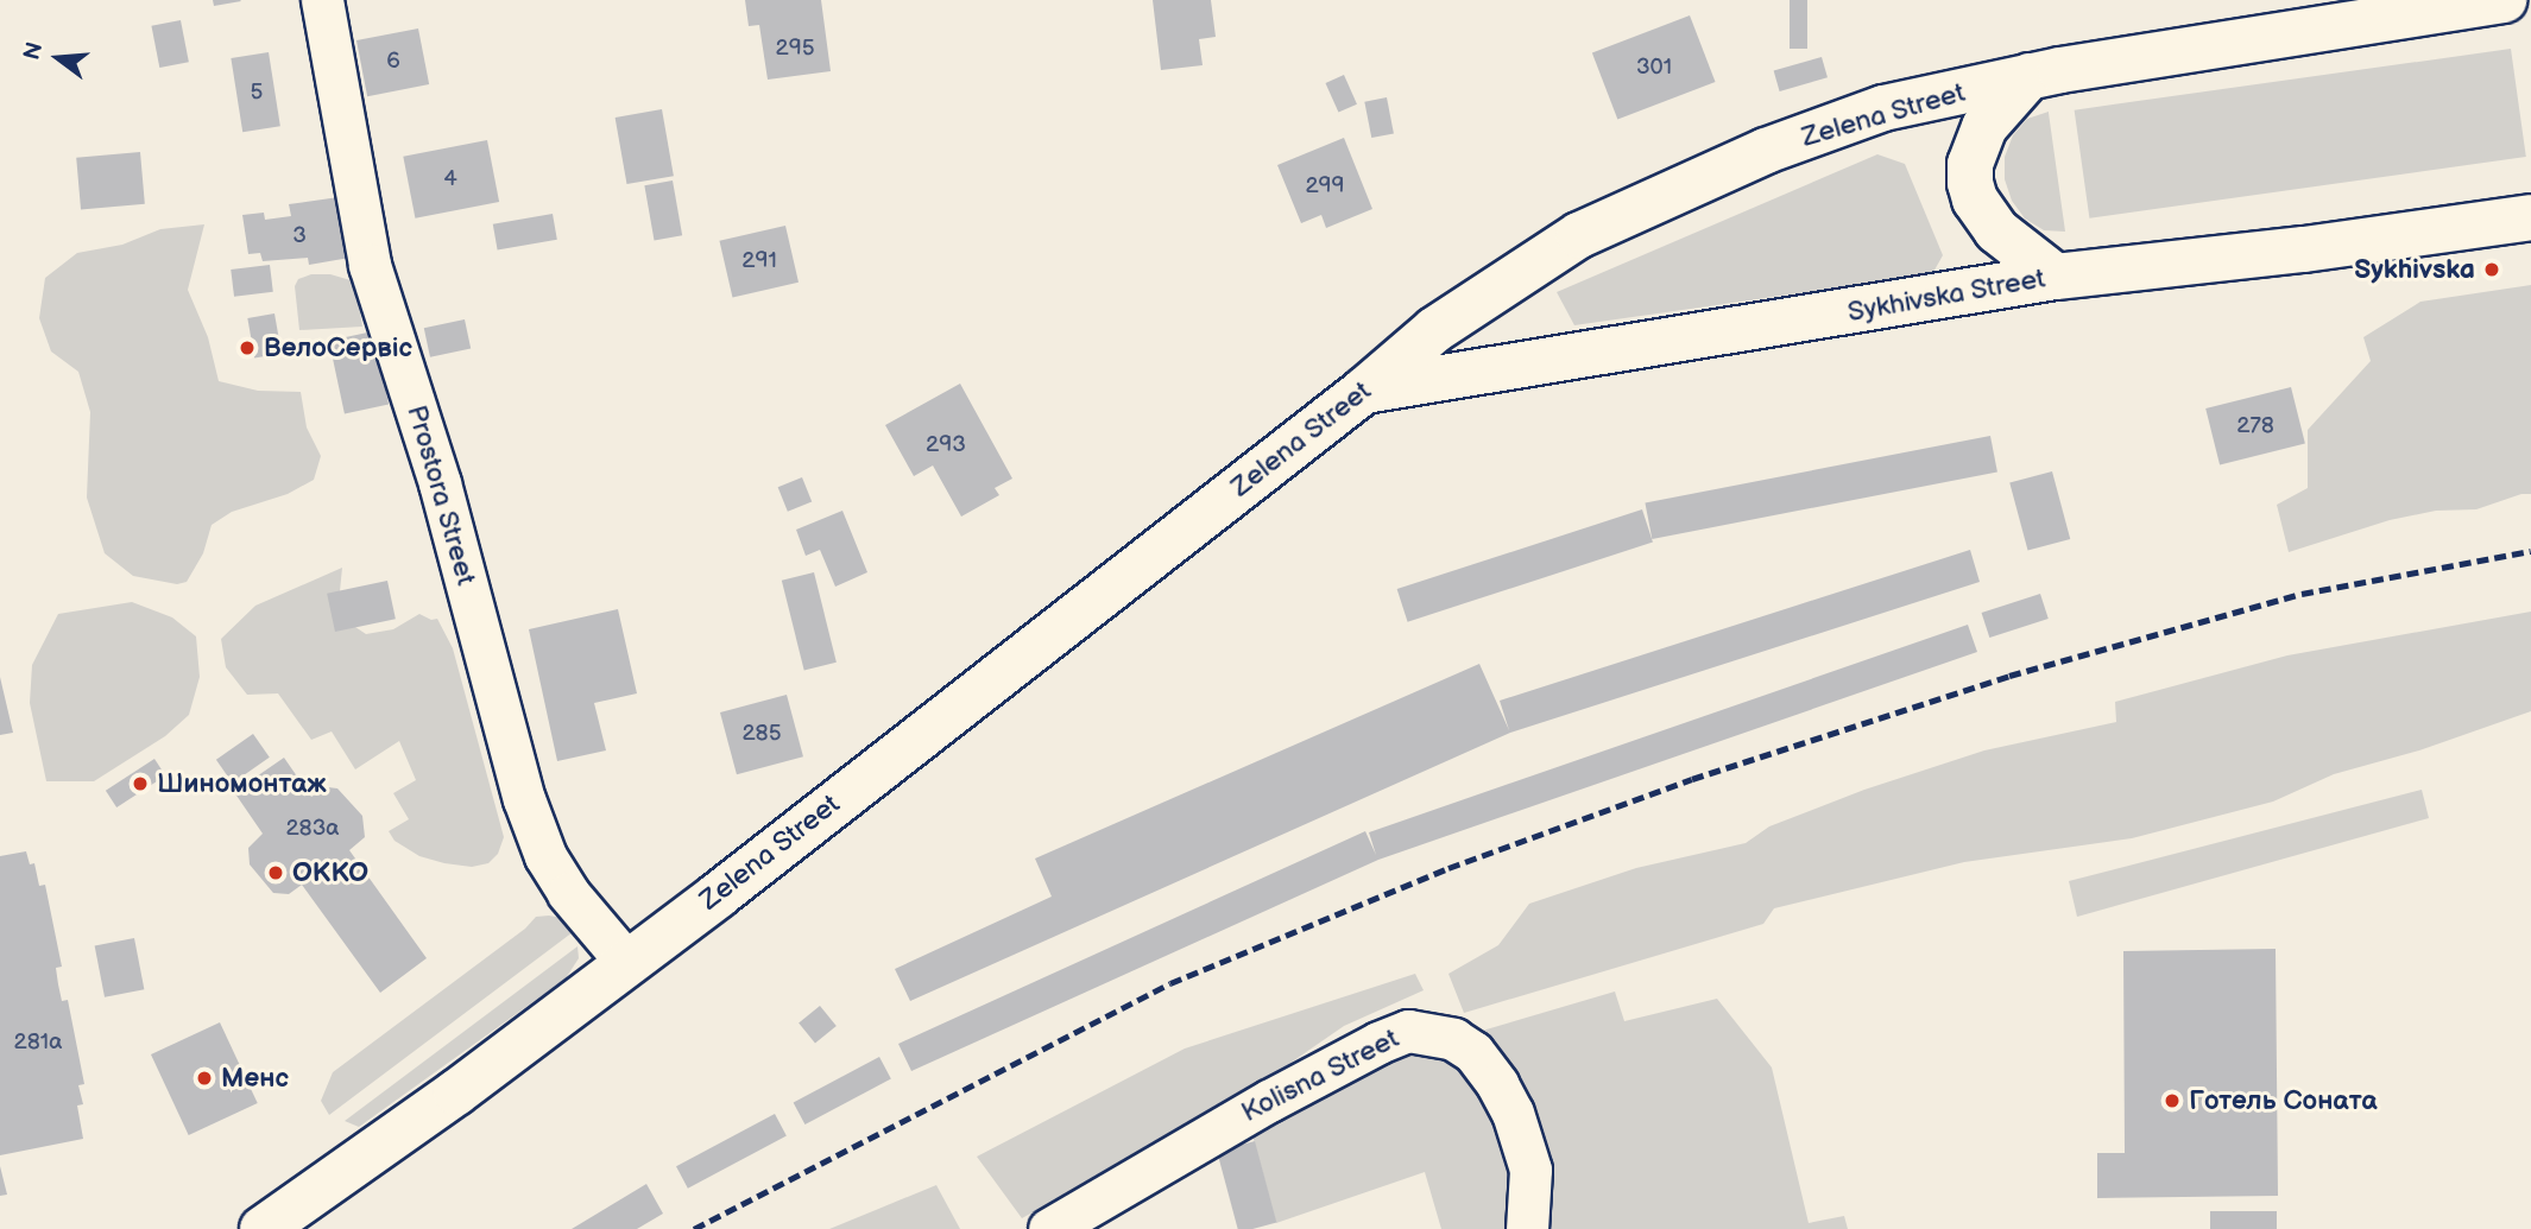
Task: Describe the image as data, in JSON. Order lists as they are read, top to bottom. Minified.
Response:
{"streets":{"main road":["Zelena Street","Sykhivska Street"],"street":["Prostora Street","Kolisna Street"]},"crossings":[["Zelena Street","Sykhivska Street"],["Zelena Street","Prostora Street"]],"places":["Sykhivska","ВелоСервіс","Шиномонтаж","OKKO","Менс","Готель Соната"],"house_numbers":["295","6","301","5","4","299","3","291","278","293","285","283а","281а"],"north":"left"}
